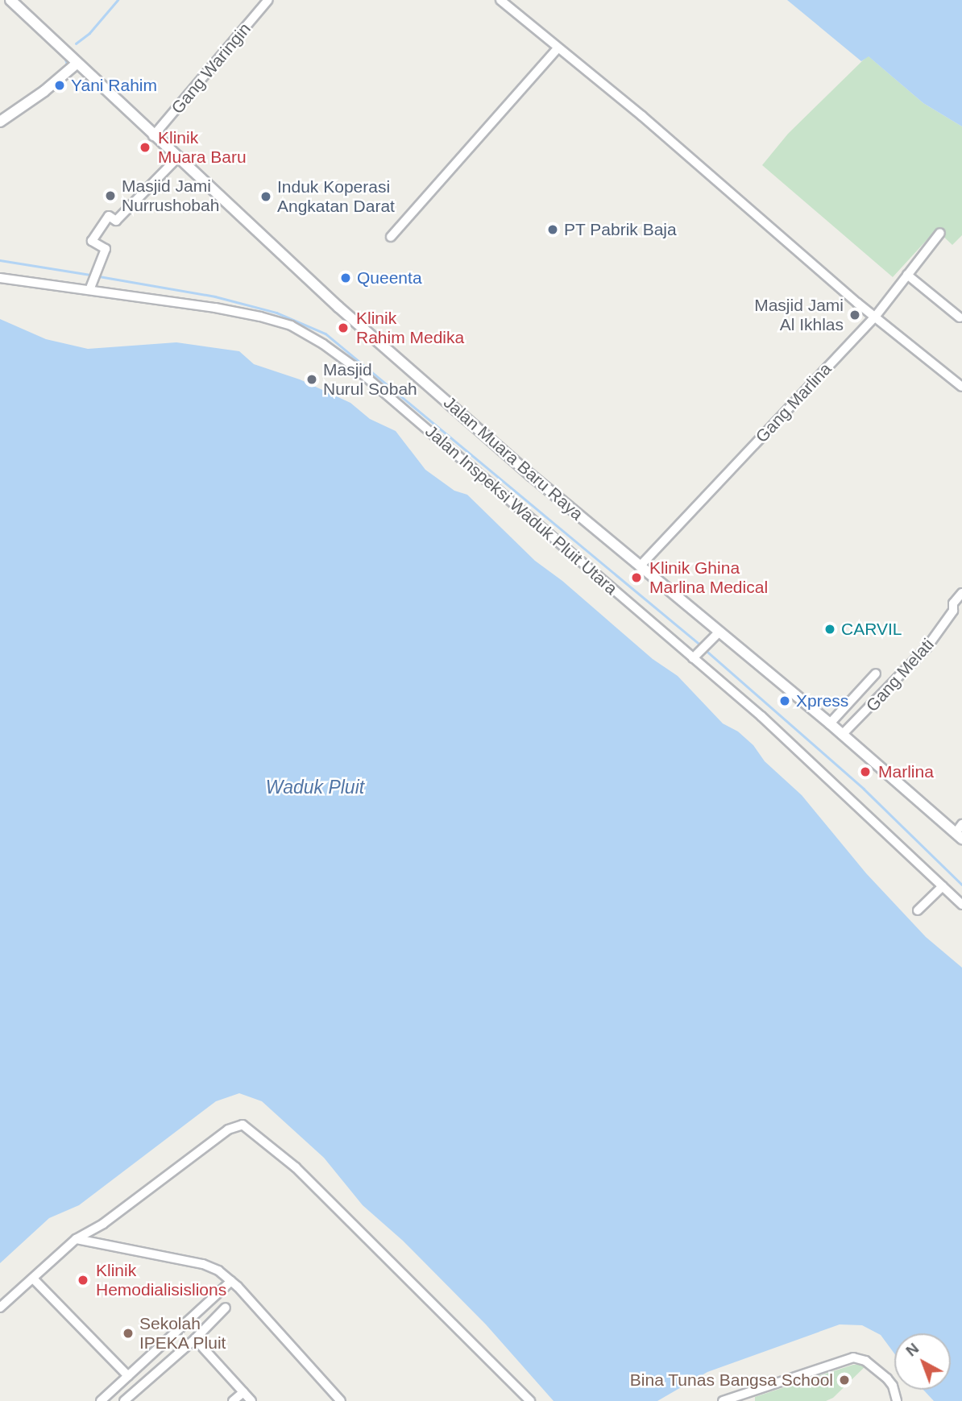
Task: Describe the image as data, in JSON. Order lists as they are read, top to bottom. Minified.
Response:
{"streets":{"street":["Gang Waringin","Gang Marlina","Jalan Muara Baru Raya","Jalan Inspeksi Waduk Pluit Utara","Gang Melati"]},"crossings":[["Gang Waringin","Jalan Muara Baru Raya"],["Gang Marlina","Jalan Muara Baru Raya"],["Jalan Muara Baru Raya","Gang Melati"]],"water":["Waduk Pluit"],"places":["Yani Rahim","Klinik Muara Baru","Masjid Jami Nurrushobah","Induk Koperasi Angkatan Darat","PT Pabrik Baja","Queenta","Masjid Jami Al Ikhlas","Klinik Rahim Medika","Masjid Nurul Sobah","Klinik Ghina Marlina Medical","CARVIL","Xpress","Marlina","Klinik Hemodialisislions","Sekolah IPEKA Pluit","Bina Tunas Bangsa School"],"north":"top left"}
